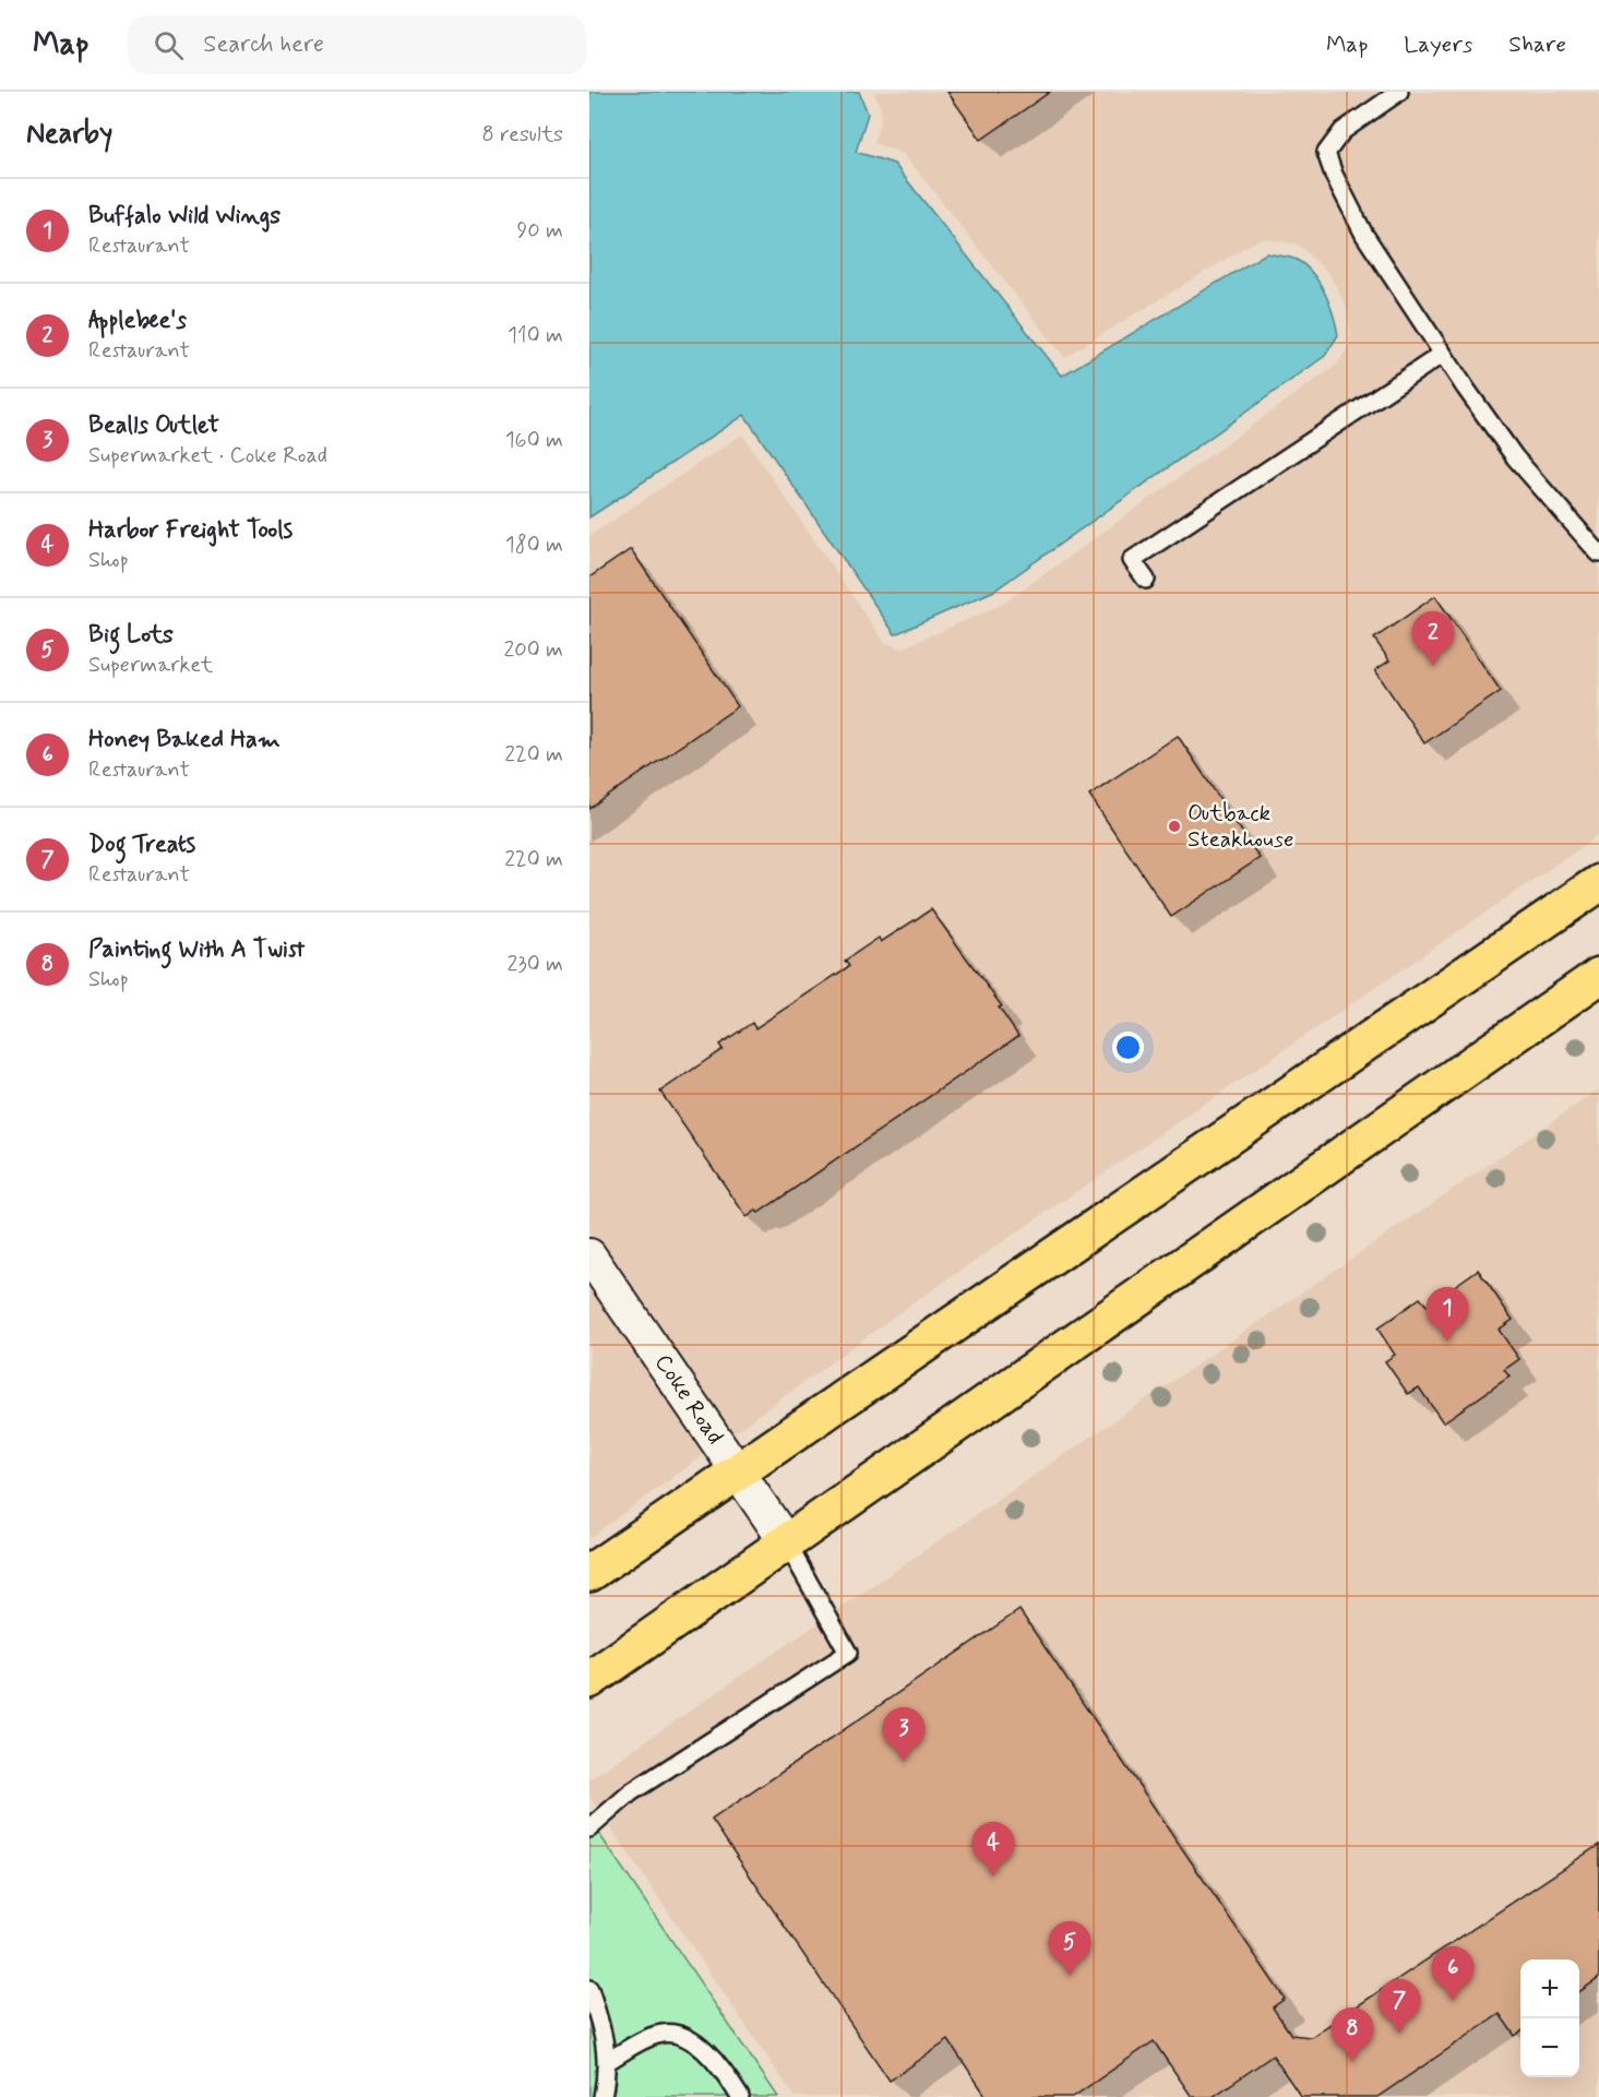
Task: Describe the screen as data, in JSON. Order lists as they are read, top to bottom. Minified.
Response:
{"streets":{"street":["Coke Road"]},"places":["Outback Steakhouse"],"page":{"header":"Map","search":"Search here","nav":["Map","Layers","Share"],"heading":["Nearby","8 results"],"list":[{"mark":"1","name":"Buffalo Wild Wings","note":"Restaurant","value":"90 m"},{"mark":"2","name":"Applebee's","note":"Restaurant","value":"110 m"},{"mark":"3","name":"Bealls Outlet","note":"Supermarket · Coke Road","value":"160 m"},{"mark":"4","name":"Harbor Freight Tools","note":"Shop","value":"180 m"},{"mark":"5","name":"Big Lots","note":"Supermarket","value":"200 m"},{"mark":"6","name":"Honey Baked Ham","note":"Restaurant","value":"220 m"},{"mark":"7","name":"Dog Treats","note":"Restaurant","value":"220 m"},{"mark":"8","name":"Painting With A Twist","note":"Shop","value":"230 m"}],"pins":["2","1","3","4","5","6","7","8"],"map_buttons":["+","−"]}}
